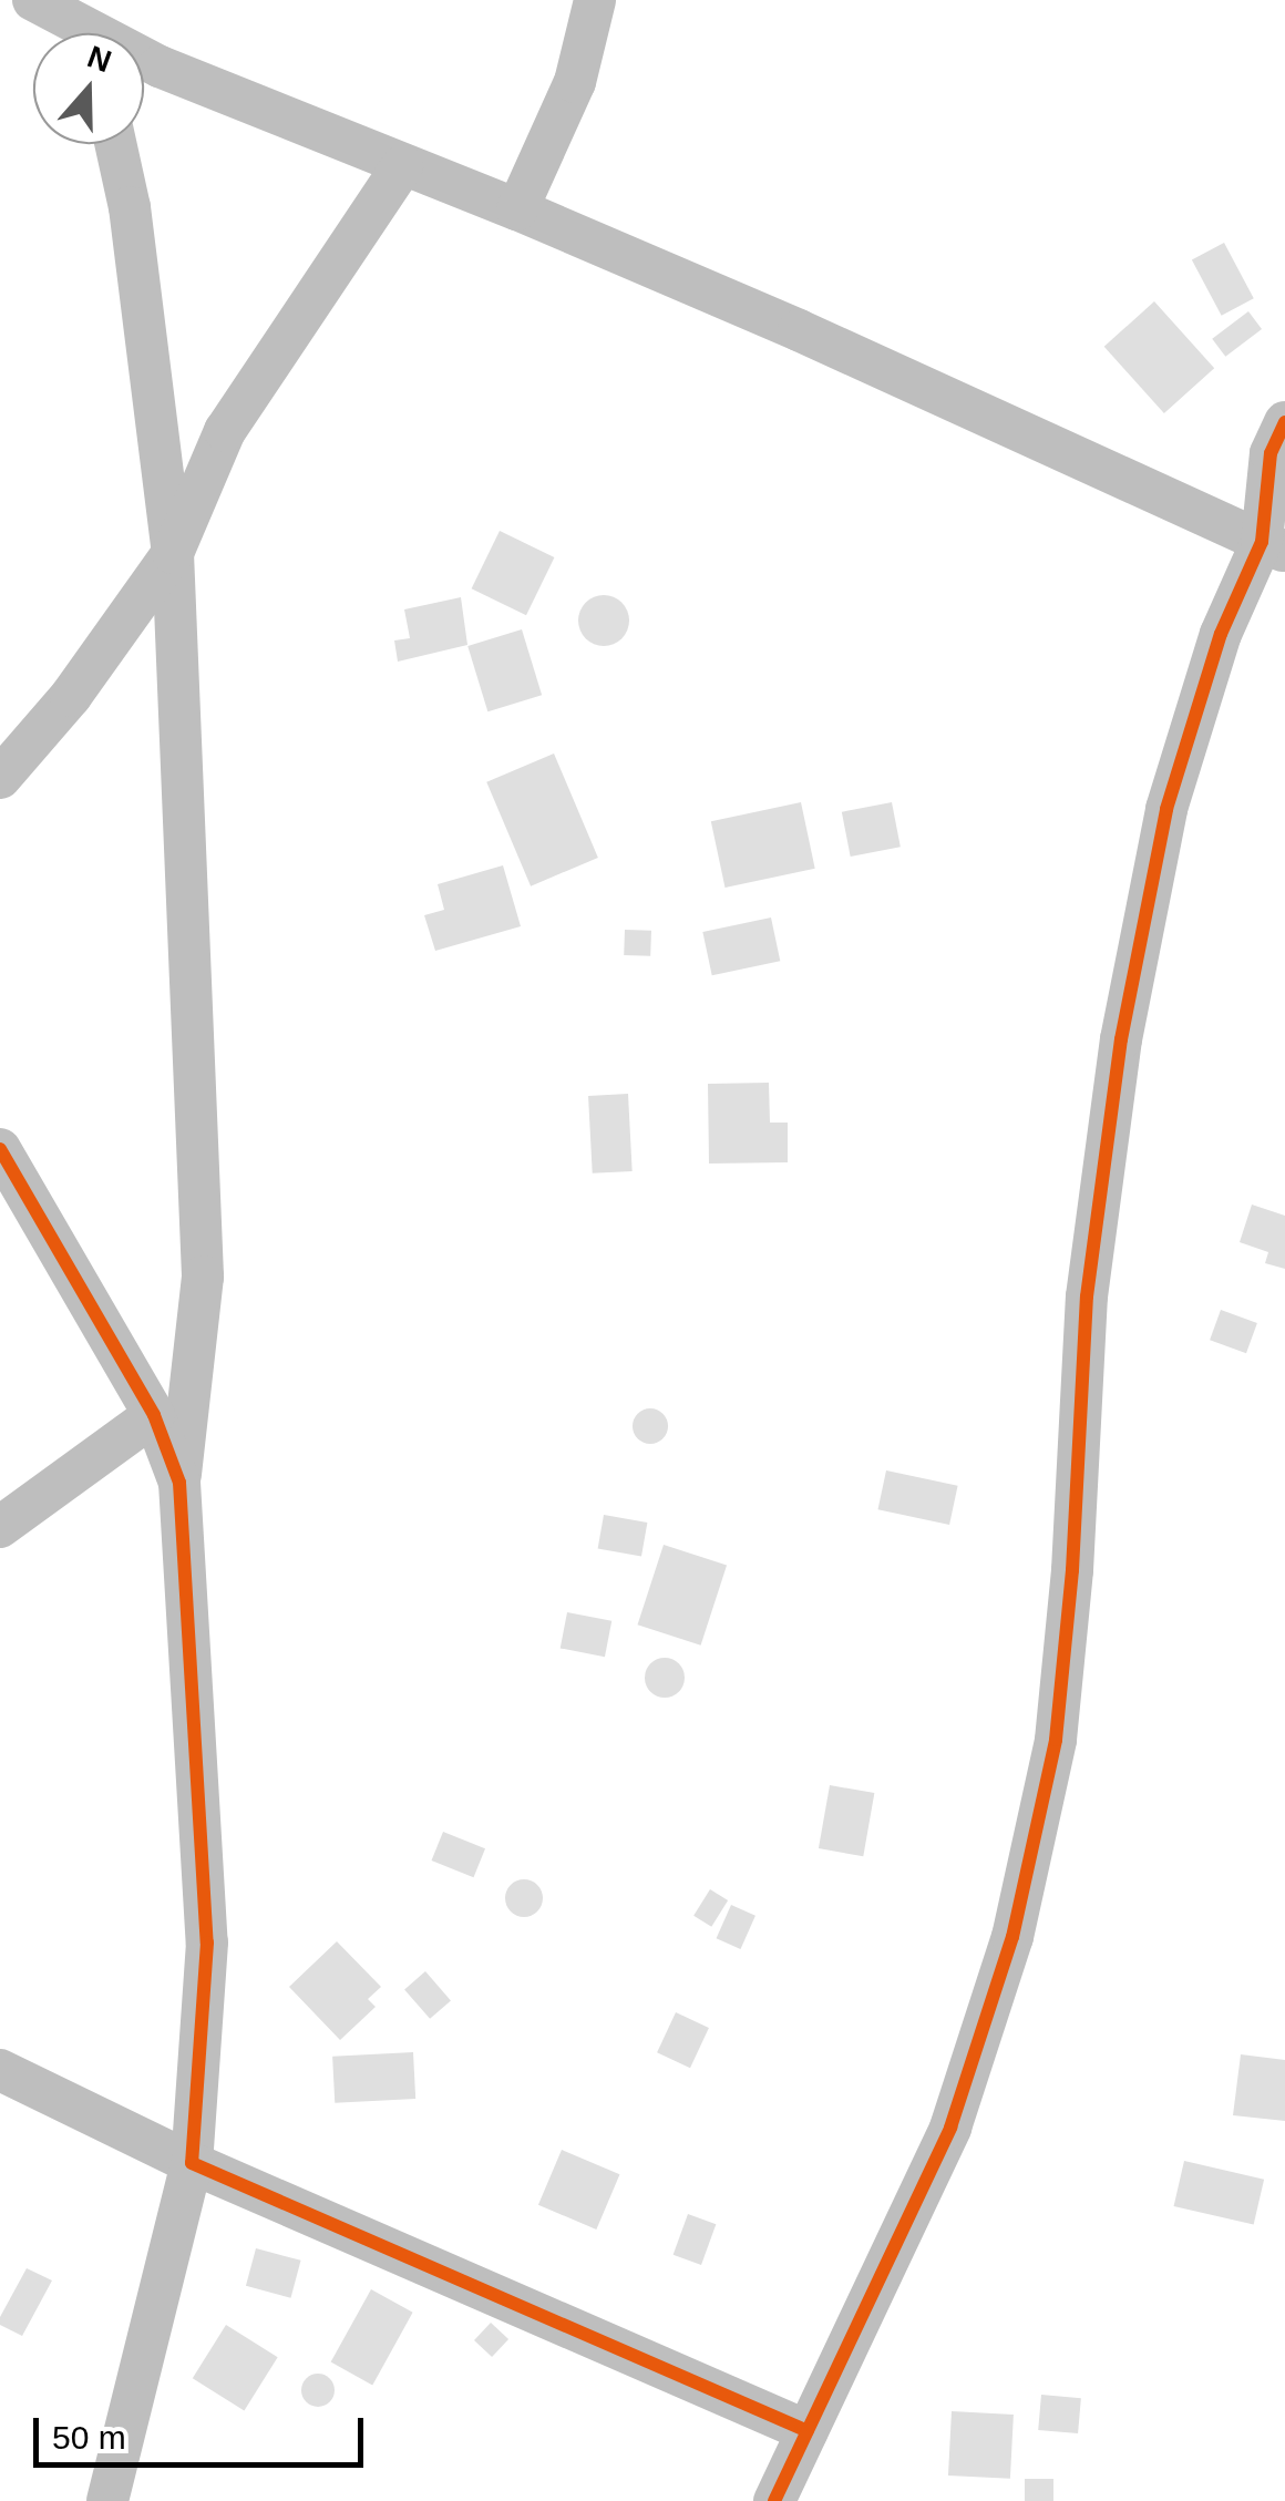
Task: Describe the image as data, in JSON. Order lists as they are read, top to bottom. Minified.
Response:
{"scale_bar":"50 m","north":"top"}
